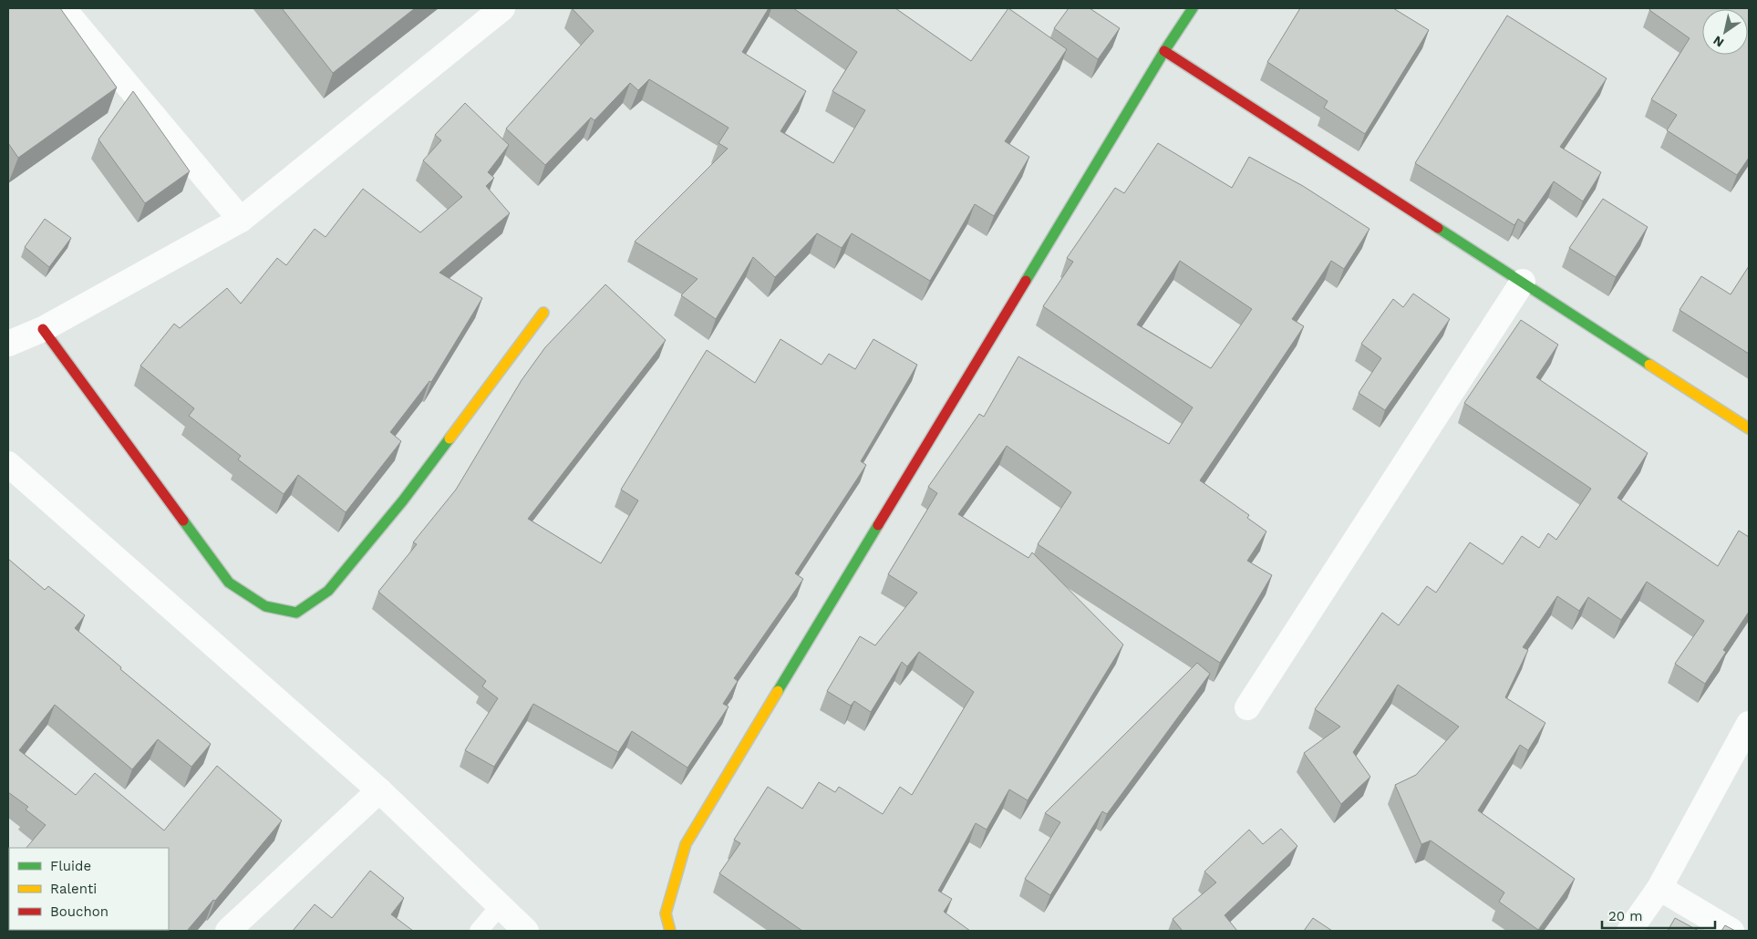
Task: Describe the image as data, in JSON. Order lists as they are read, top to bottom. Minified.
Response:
{"legend":["Fluide","Ralenti","Bouchon"],"scale_bar":"20 m","north":"bottom left"}
